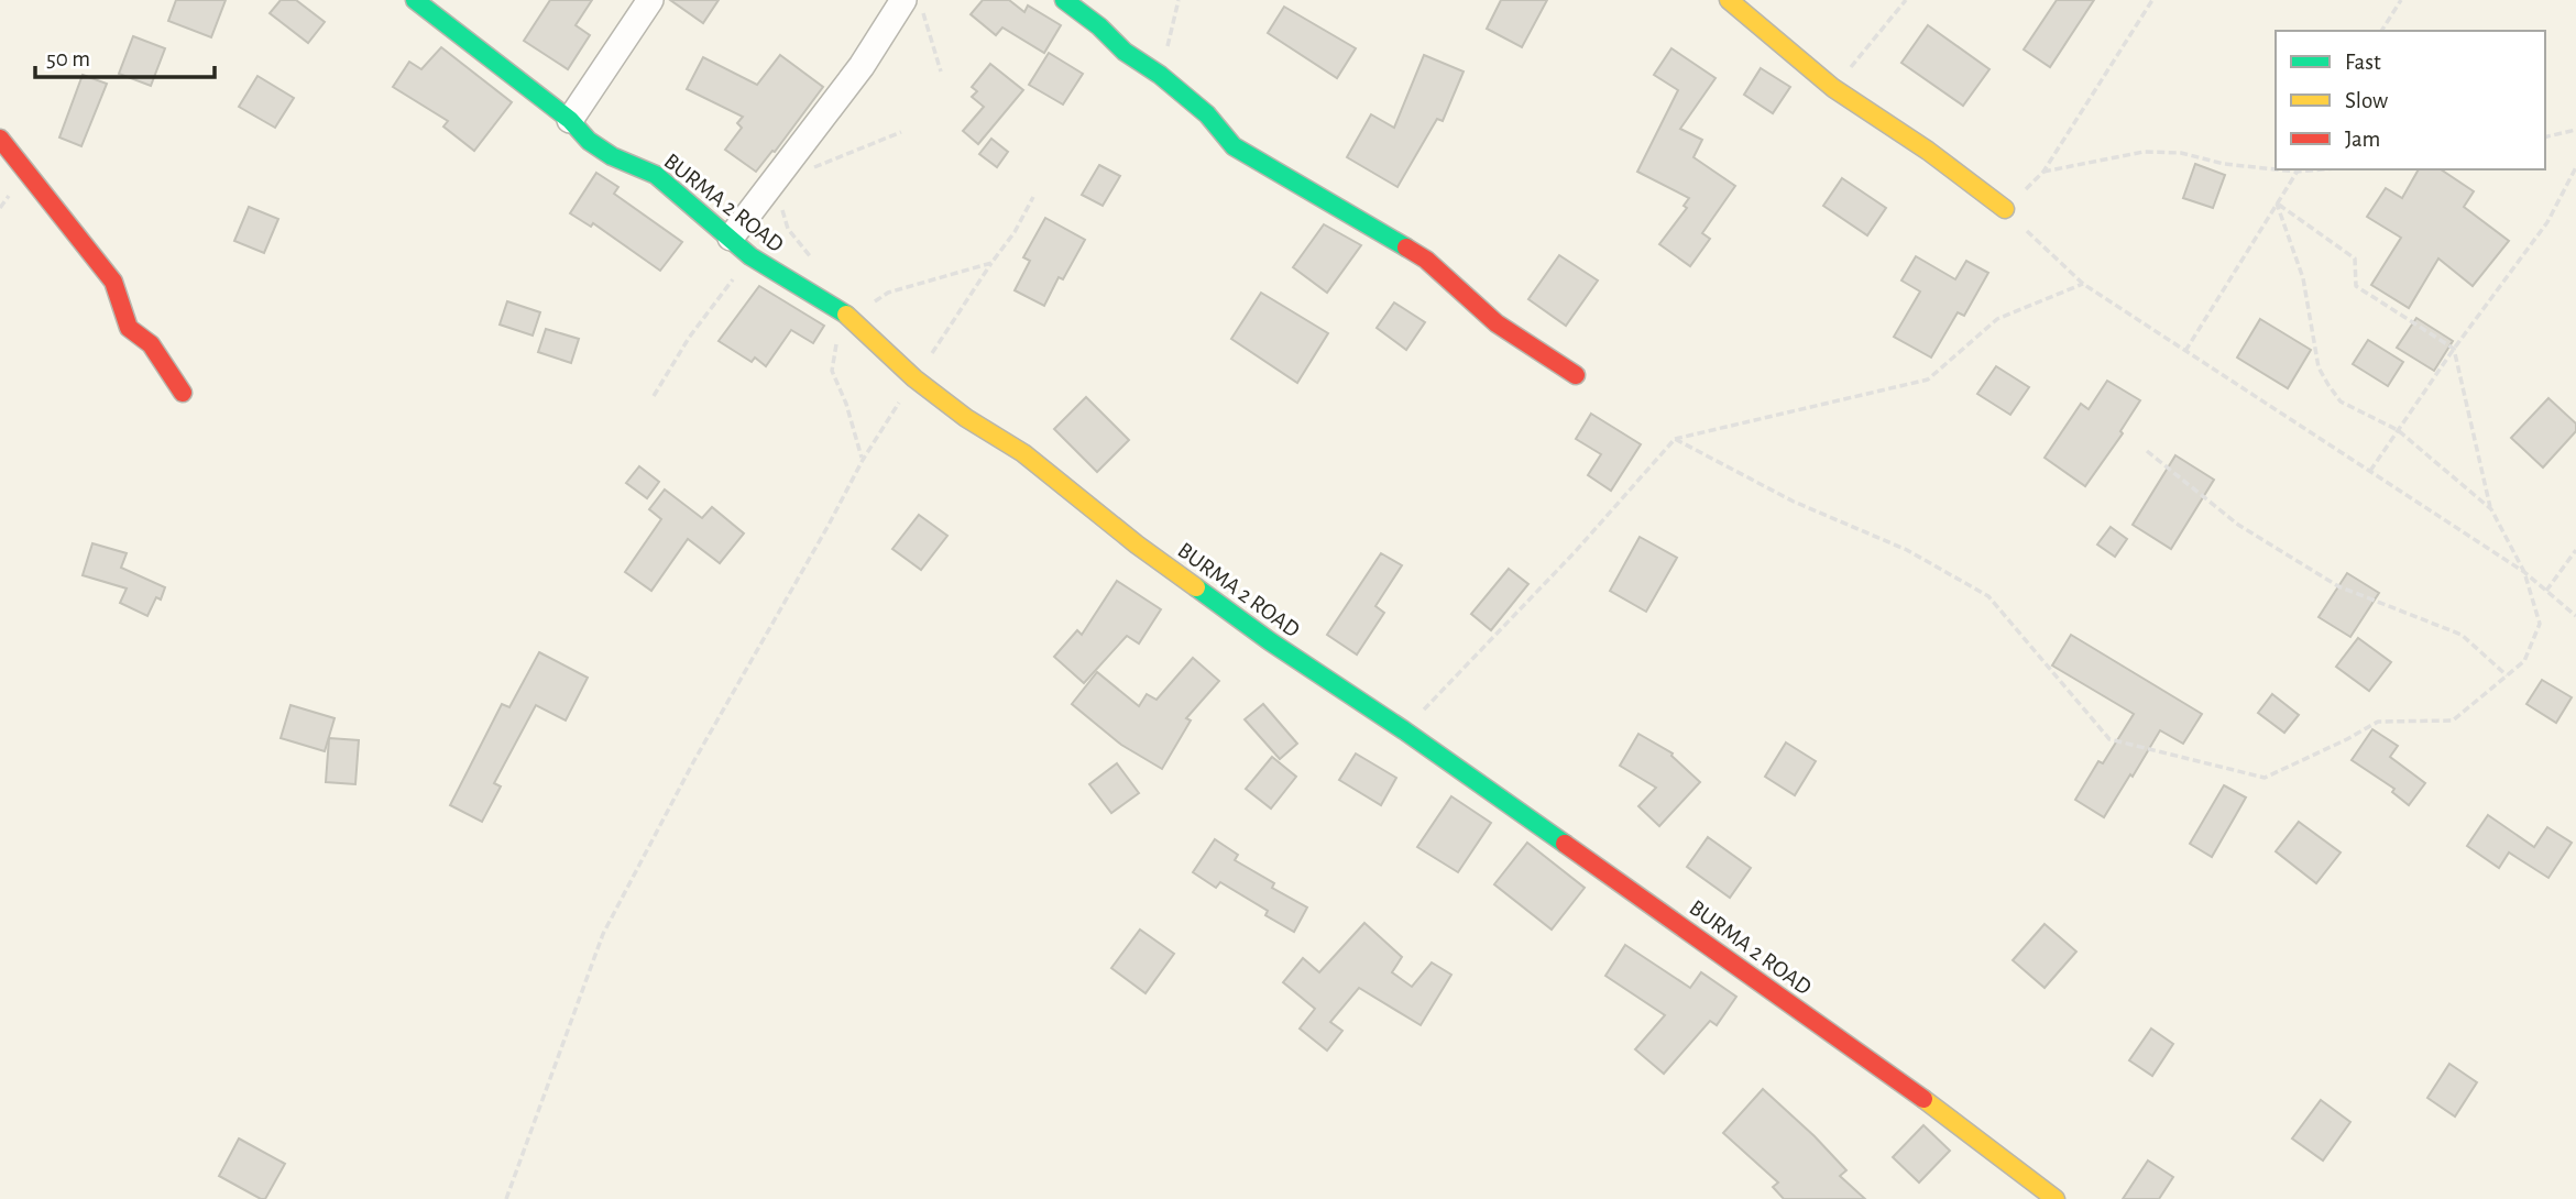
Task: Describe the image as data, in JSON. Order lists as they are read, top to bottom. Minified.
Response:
{"streets":{"street":["BURMA 2 ROAD"]},"legend":["Fast","Slow","Jam"],"scale_bar":"50 m"}
